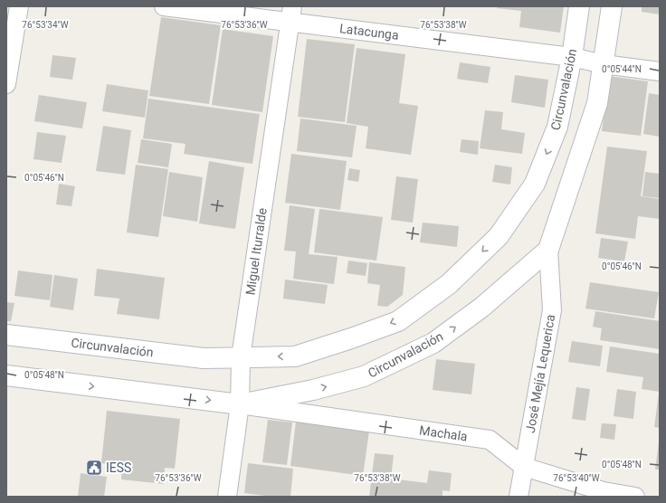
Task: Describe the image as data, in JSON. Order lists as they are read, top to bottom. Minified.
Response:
{"streets":{"main road":["Circunvalación"],"street":["Latacunga","Miguel Iturralde","José Mejía Lequerica","Machala"]},"crossings":[["Latacunga","Circunvalación"],["Latacunga","Miguel Iturralde"],["Circunvalación","Miguel Iturralde"],["Circunvalación","José Mejía Lequerica"],["Circunvalación","Machala"],["Miguel Iturralde","Machala"],["José Mejía Lequerica","Machala"]],"places":{"public building":["IESS"]},"coordinates":["76°53'34\"W","76°53'36\"W","76°53'38\"W","0°05'44\"N","0°05'46\"N","0°05'48\"N","76°53'40\"W"]}
